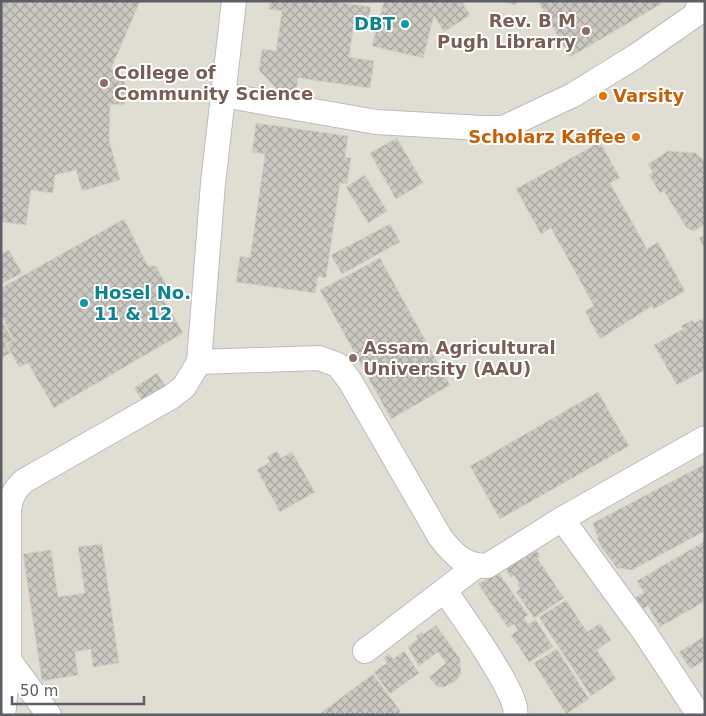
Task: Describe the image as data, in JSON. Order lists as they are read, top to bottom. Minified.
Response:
{"places":["DBT","Rev. B M Pugh Librarry","College of Community Science","Varsity","Scholarz Kaffee","Hosel No. 11 & 12","Assam Agricultural University (AAU)"],"scale_bar":"50 m"}
